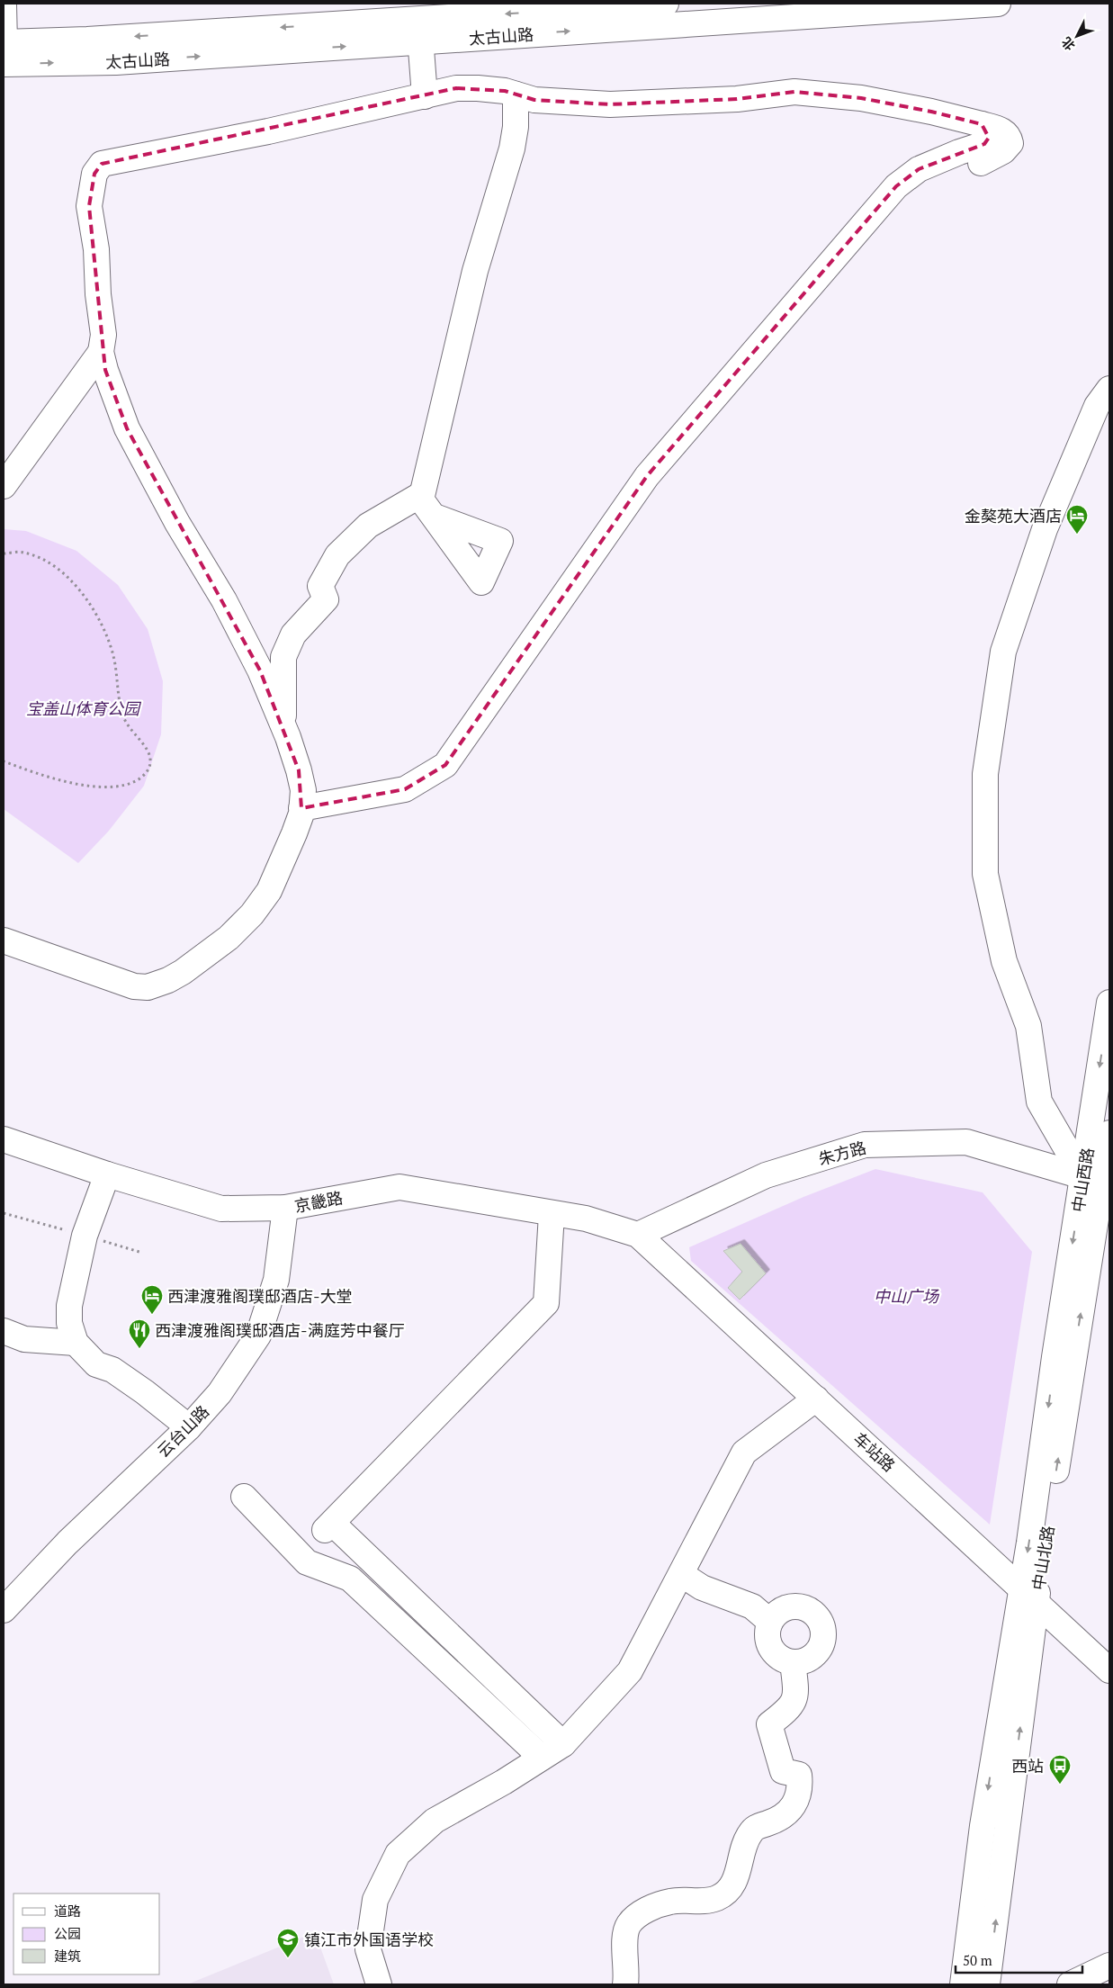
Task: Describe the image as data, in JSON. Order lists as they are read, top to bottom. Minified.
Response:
{"streets":{"street":["太古山路","朱方路","中山西路","京畿路","云台山路","车站路","中山北路"]},"crossings":[["朱方路","中山西路"],["朱方路","京畿路"],["朱方路","车站路"],["朱方路","中山北路"],["中山西路","中山北路"],["京畿路","云台山路"],["京畿路","车站路"],["车站路","中山北路"]],"parks":["宝盖山体育公园","中山广场"],"places":{"hotel":["金獒苑大酒店","西津渡雅阁璞邸酒店-大堂"],"restaurant":["西津渡雅阁璞邸酒店-满庭芳中餐厅"],"bus stop":["西站"],"school or university":["镇江市外国语学校"]},"legend":["道路","公园","建筑"],"scale_bar":"50 m","north":"bottom left"}
